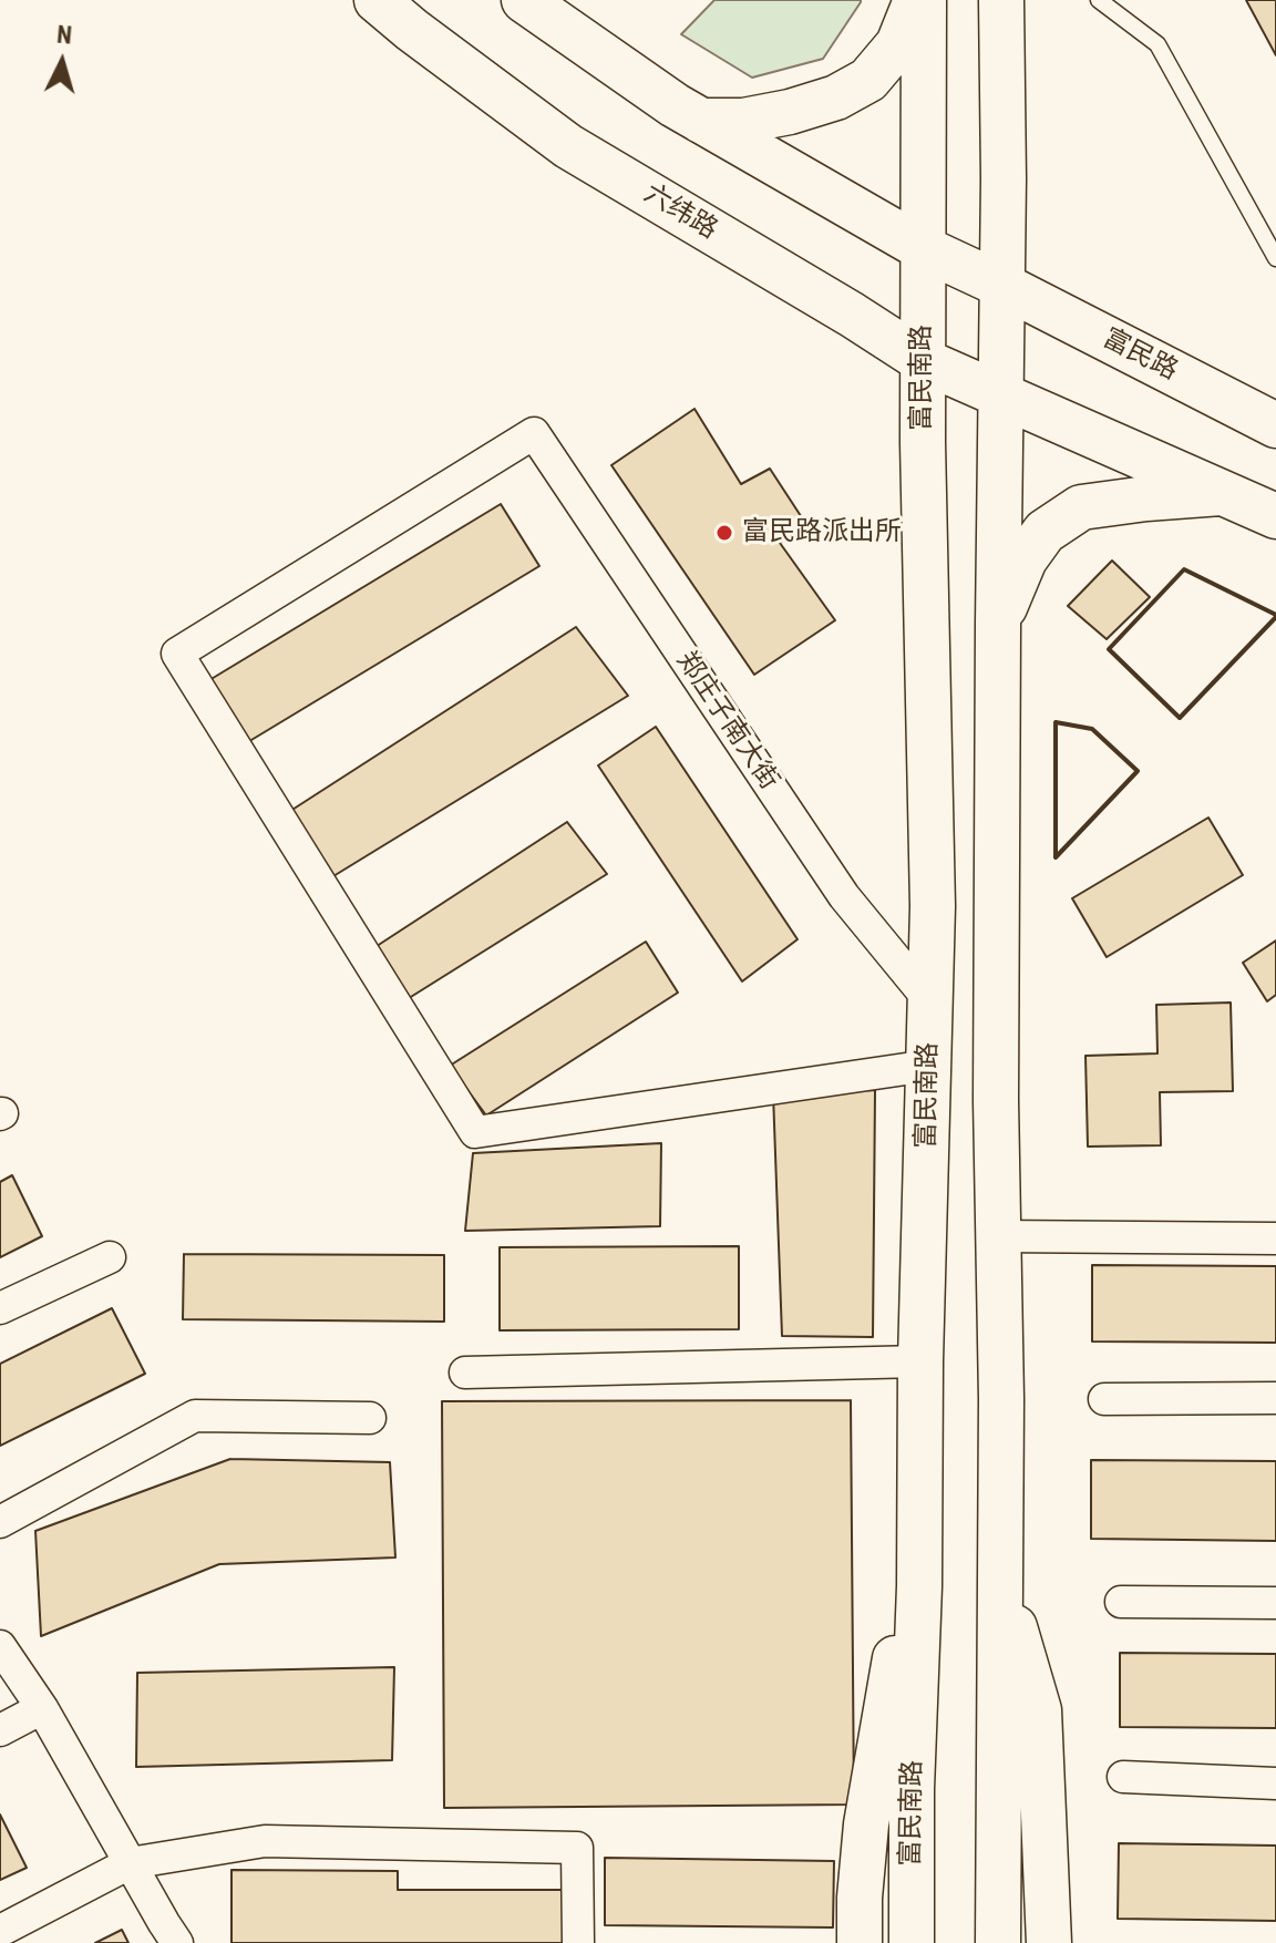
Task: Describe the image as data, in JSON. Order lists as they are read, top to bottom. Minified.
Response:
{"streets":{"main road":["六纬路","富民路","富民南路"],"street":["郑庄子南大街"]},"crossings":[["六纬路","富民南路"],["富民路","富民南路"],["富民南路","郑庄子南大街"]],"places":["富民路派出所"],"north":"top"}
